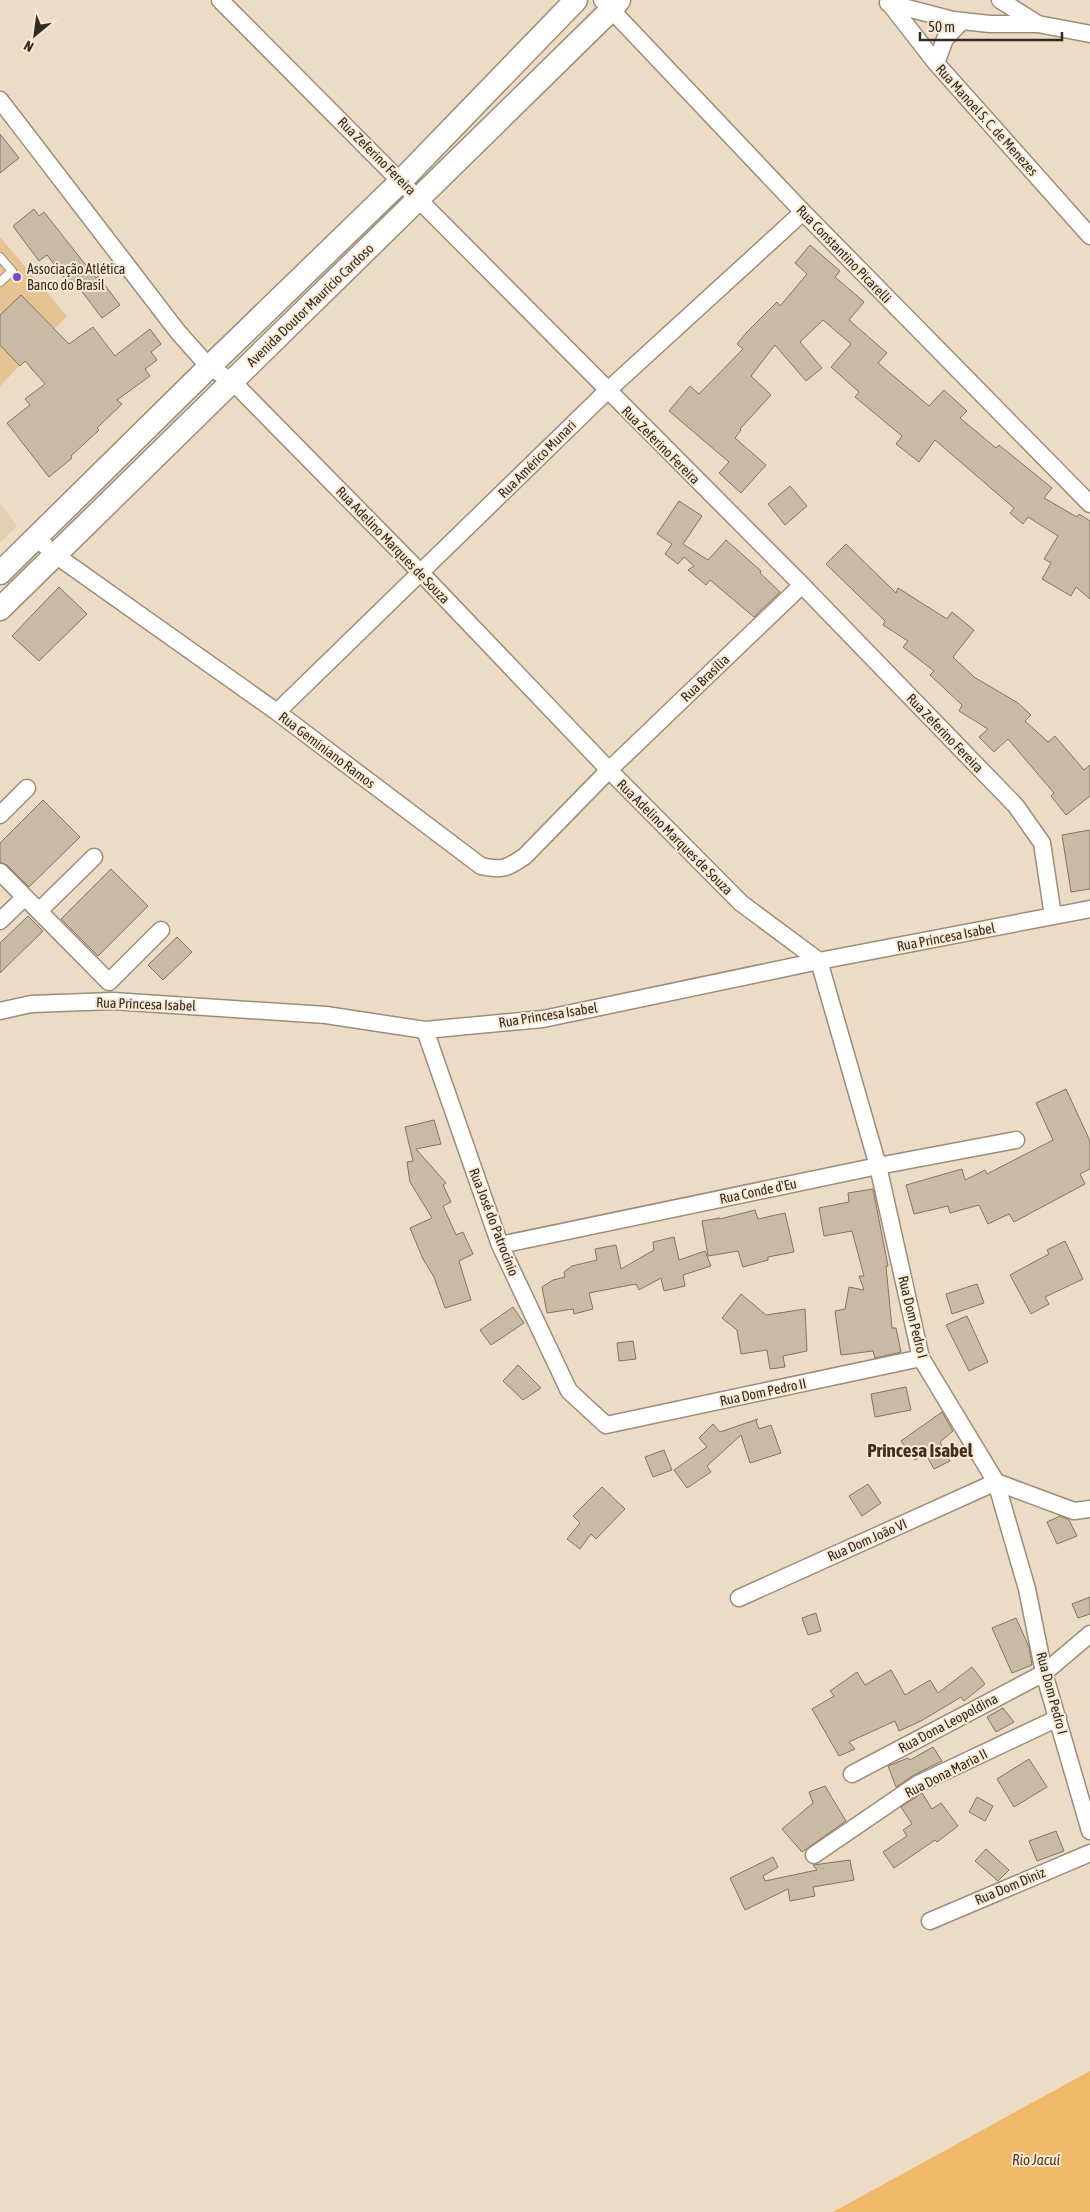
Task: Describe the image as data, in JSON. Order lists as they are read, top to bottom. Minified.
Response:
{"streets":{"street":["Rua Manoel S. C. de Menezes","Rua Zeferino Fereira","Rua Constantino Picarelli","Avenida Doutor Maurício Cardoso","Rua Américo Munari","Rua Adelino Marques de Souza","Rua Brasília","Rua Geminiano Ramos","Rua Princesa Isabel","Rua Conde d'Eu","Rua José do Patrocínio","Rua Dom Pedro I","Rua Dom Pedro II","Rua Dom João VI","Rua Dona Leopoldina","Rua Dona Maria II","Rua Dom Diniz"]},"crossings":[["Rua Zeferino Fereira","Avenida Doutor Maurício Cardoso"],["Rua Zeferino Fereira","Rua Américo Munari"],["Rua Zeferino Fereira","Rua Brasília"],["Rua Zeferino Fereira","Rua Princesa Isabel"],["Rua Constantino Picarelli","Avenida Doutor Maurício Cardoso"],["Rua Constantino Picarelli","Rua Américo Munari"],["Avenida Doutor Maurício Cardoso","Rua Adelino Marques de Souza"],["Avenida Doutor Maurício Cardoso","Rua Geminiano Ramos"],["Rua Américo Munari","Rua Adelino Marques de Souza"],["Rua Américo Munari","Rua Geminiano Ramos"],["Rua Adelino Marques de Souza","Rua Brasília"],["Rua Adelino Marques de Souza","Rua Geminiano Ramos"],["Rua Adelino Marques de Souza","Rua Princesa Isabel"],["Rua Adelino Marques de Souza","Rua Dom Pedro I"],["Rua Brasília","Rua Geminiano Ramos"],["Rua Princesa Isabel","Rua José do Patrocínio"],["Rua Princesa Isabel","Rua Dom Pedro I"],["Rua Conde d'Eu","Rua José do Patrocínio"],["Rua Conde d'Eu","Rua Dom Pedro I"],["Rua José do Patrocínio","Rua Dom Pedro II"],["Rua Dom Pedro I","Rua Dom Pedro II"],["Rua Dom Pedro I","Rua Dom João VI"],["Rua Dom Pedro I","Rua Dona Leopoldina"],["Rua Dom Pedro I","Rua Dona Maria II"]],"districts":["Princesa Isabel"],"water":["Rio Jacuí"],"places":["Associação Atlética Banco do Brasil"],"scale_bar":"50 m","north":"bottom left"}
